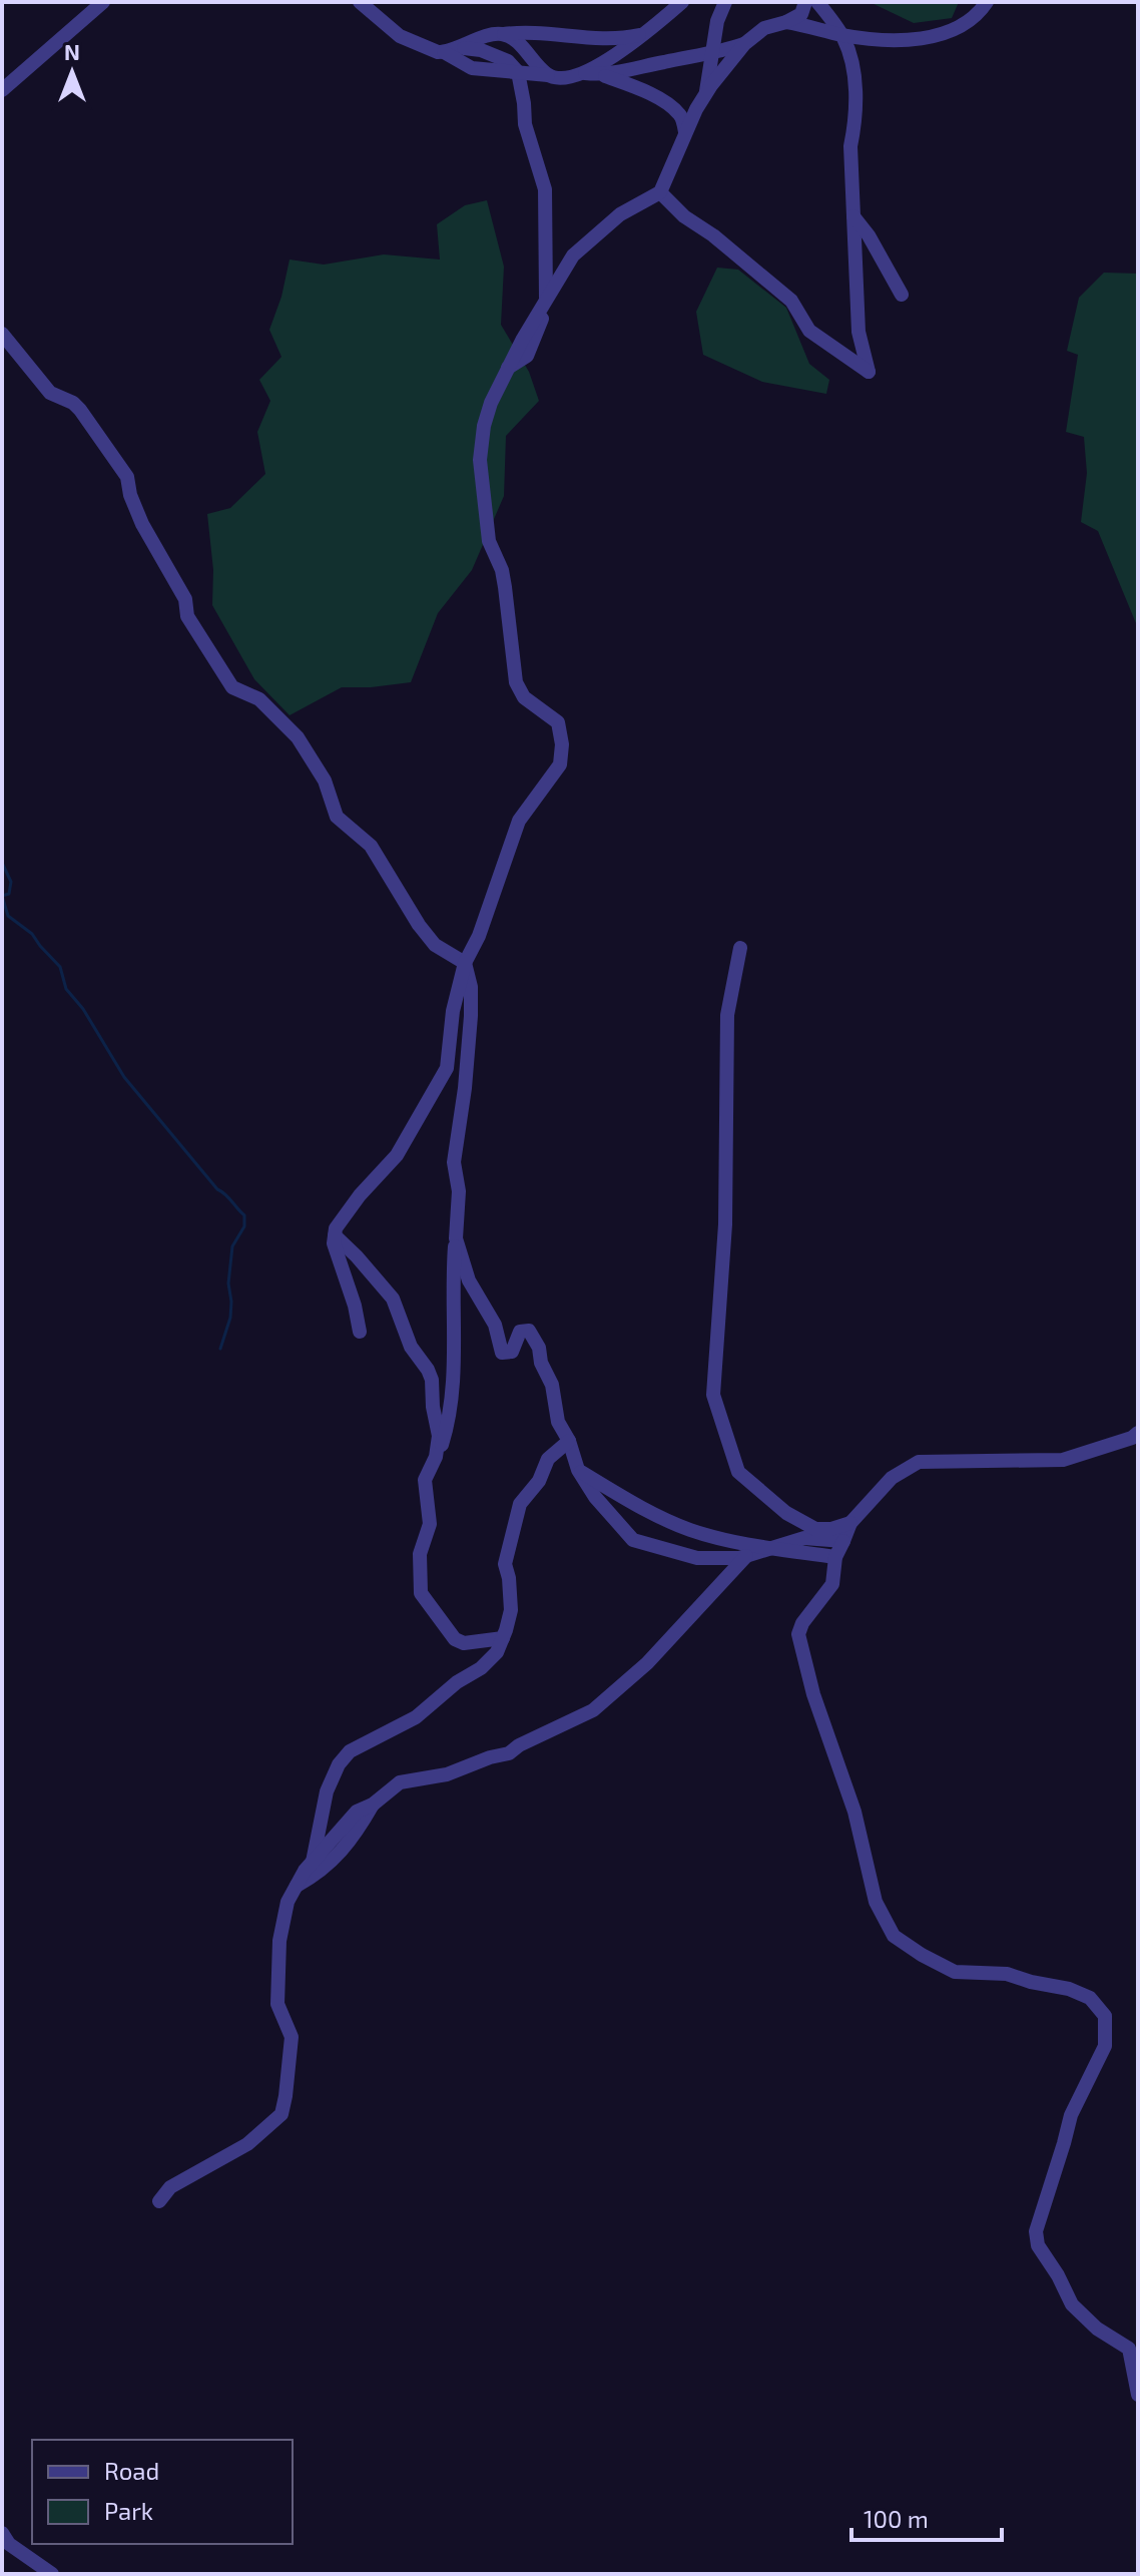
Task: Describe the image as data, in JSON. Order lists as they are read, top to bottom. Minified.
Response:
{"legend":["Road","Park"],"scale_bar":"100 m","north":"top"}
